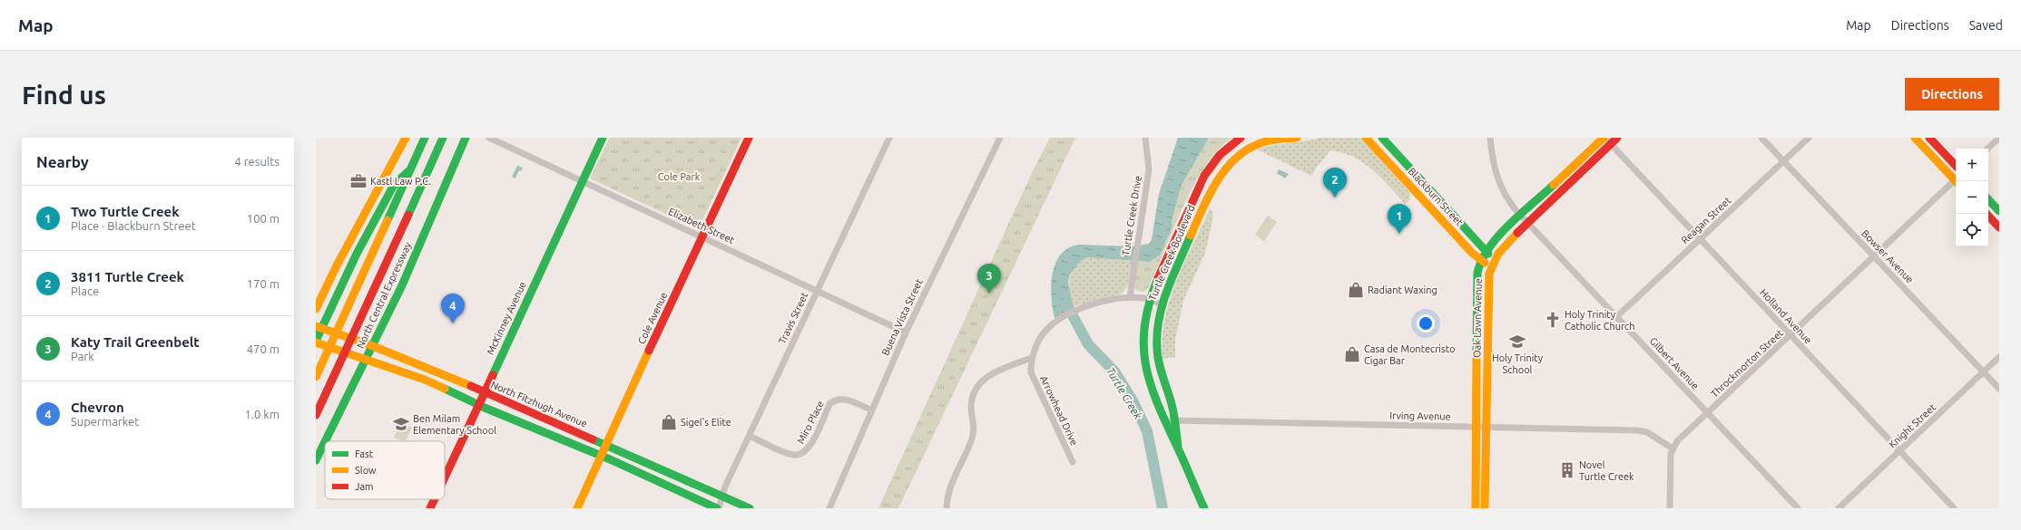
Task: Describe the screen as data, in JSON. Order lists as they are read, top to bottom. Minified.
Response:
{"streets":{"main road":["Blackburn Street","Turtle Creek Boulevard","North Central Expressway","McKinney Avenue","Cole Avenue","Oak Lawn Avenue","North Fitzhugh Avenue"],"street":["Turtle Creek Drive","Reagan Street","Elizabeth Street","Bowser Avenue","Holland Avenue","Buena Vista Street","Travis Street","Gilbert Avenue","Throckmorton Street","Arrowhead Drive","Irving Avenue","Miro Place","Knight Street"]},"crossings":[["Blackburn Street","Oak Lawn Avenue"],["Reagan Street","Bowser Avenue"],["Reagan Street","Holland Avenue"],["Reagan Street","Gilbert Avenue"],["Elizabeth Street","Buena Vista Street"],["Elizabeth Street","McKinney Avenue"],["Elizabeth Street","Cole Avenue"],["Elizabeth Street","Travis Street"],["Turtle Creek Boulevard","Irving Avenue"],["Bowser Avenue","Throckmorton Street"],["Bowser Avenue","Knight Street"],["North Central Expressway","North Fitzhugh Avenue"],["Holland Avenue","Oak Lawn Avenue"],["Holland Avenue","Throckmorton Street"],["Holland Avenue","Knight Street"],["Buena Vista Street","Miro Place"],["McKinney Avenue","North Fitzhugh Avenue"],["Cole Avenue","North Fitzhugh Avenue"],["Travis Street","North Fitzhugh Avenue"],["Travis Street","Miro Place"],["Oak Lawn Avenue","Gilbert Avenue"],["Oak Lawn Avenue","Irving Avenue"],["Gilbert Avenue","Throckmorton Street"],["Throckmorton Street","Irving Avenue"]],"water":["Turtle Creek"],"parks":["Cole Park"],"places":{"office":["Kastl Law P.C."],"shop":["Radiant Waxing","Casa de Montecristo Cigar Bar","Sigel's Elite"],"church":["Holy Trinity Catholic Church"],"school or university":["Holy Trinity School","Ben Milam Elementary School"],"building":["Novel Turtle Creek"]},"legend":["Fast","Slow","Jam"],"page":{"header":"Map","nav":["Map","Directions","Saved"],"buttons":"Directions","title":"Find us","heading":["Nearby","4 results"],"map_buttons":["+","−"],"pins":["2","1","3","4"],"list":[{"mark":"1","name":"Two Turtle Creek","note":"Place · Blackburn Street","value":"100 m"},{"mark":"2","name":"3811 Turtle Creek","note":"Place","value":"170 m"},{"mark":"3","name":"Katy Trail Greenbelt","note":"Park","value":"470 m"},{"mark":"4","name":"Chevron","note":"Supermarket","value":"1.0 km"}]}}
